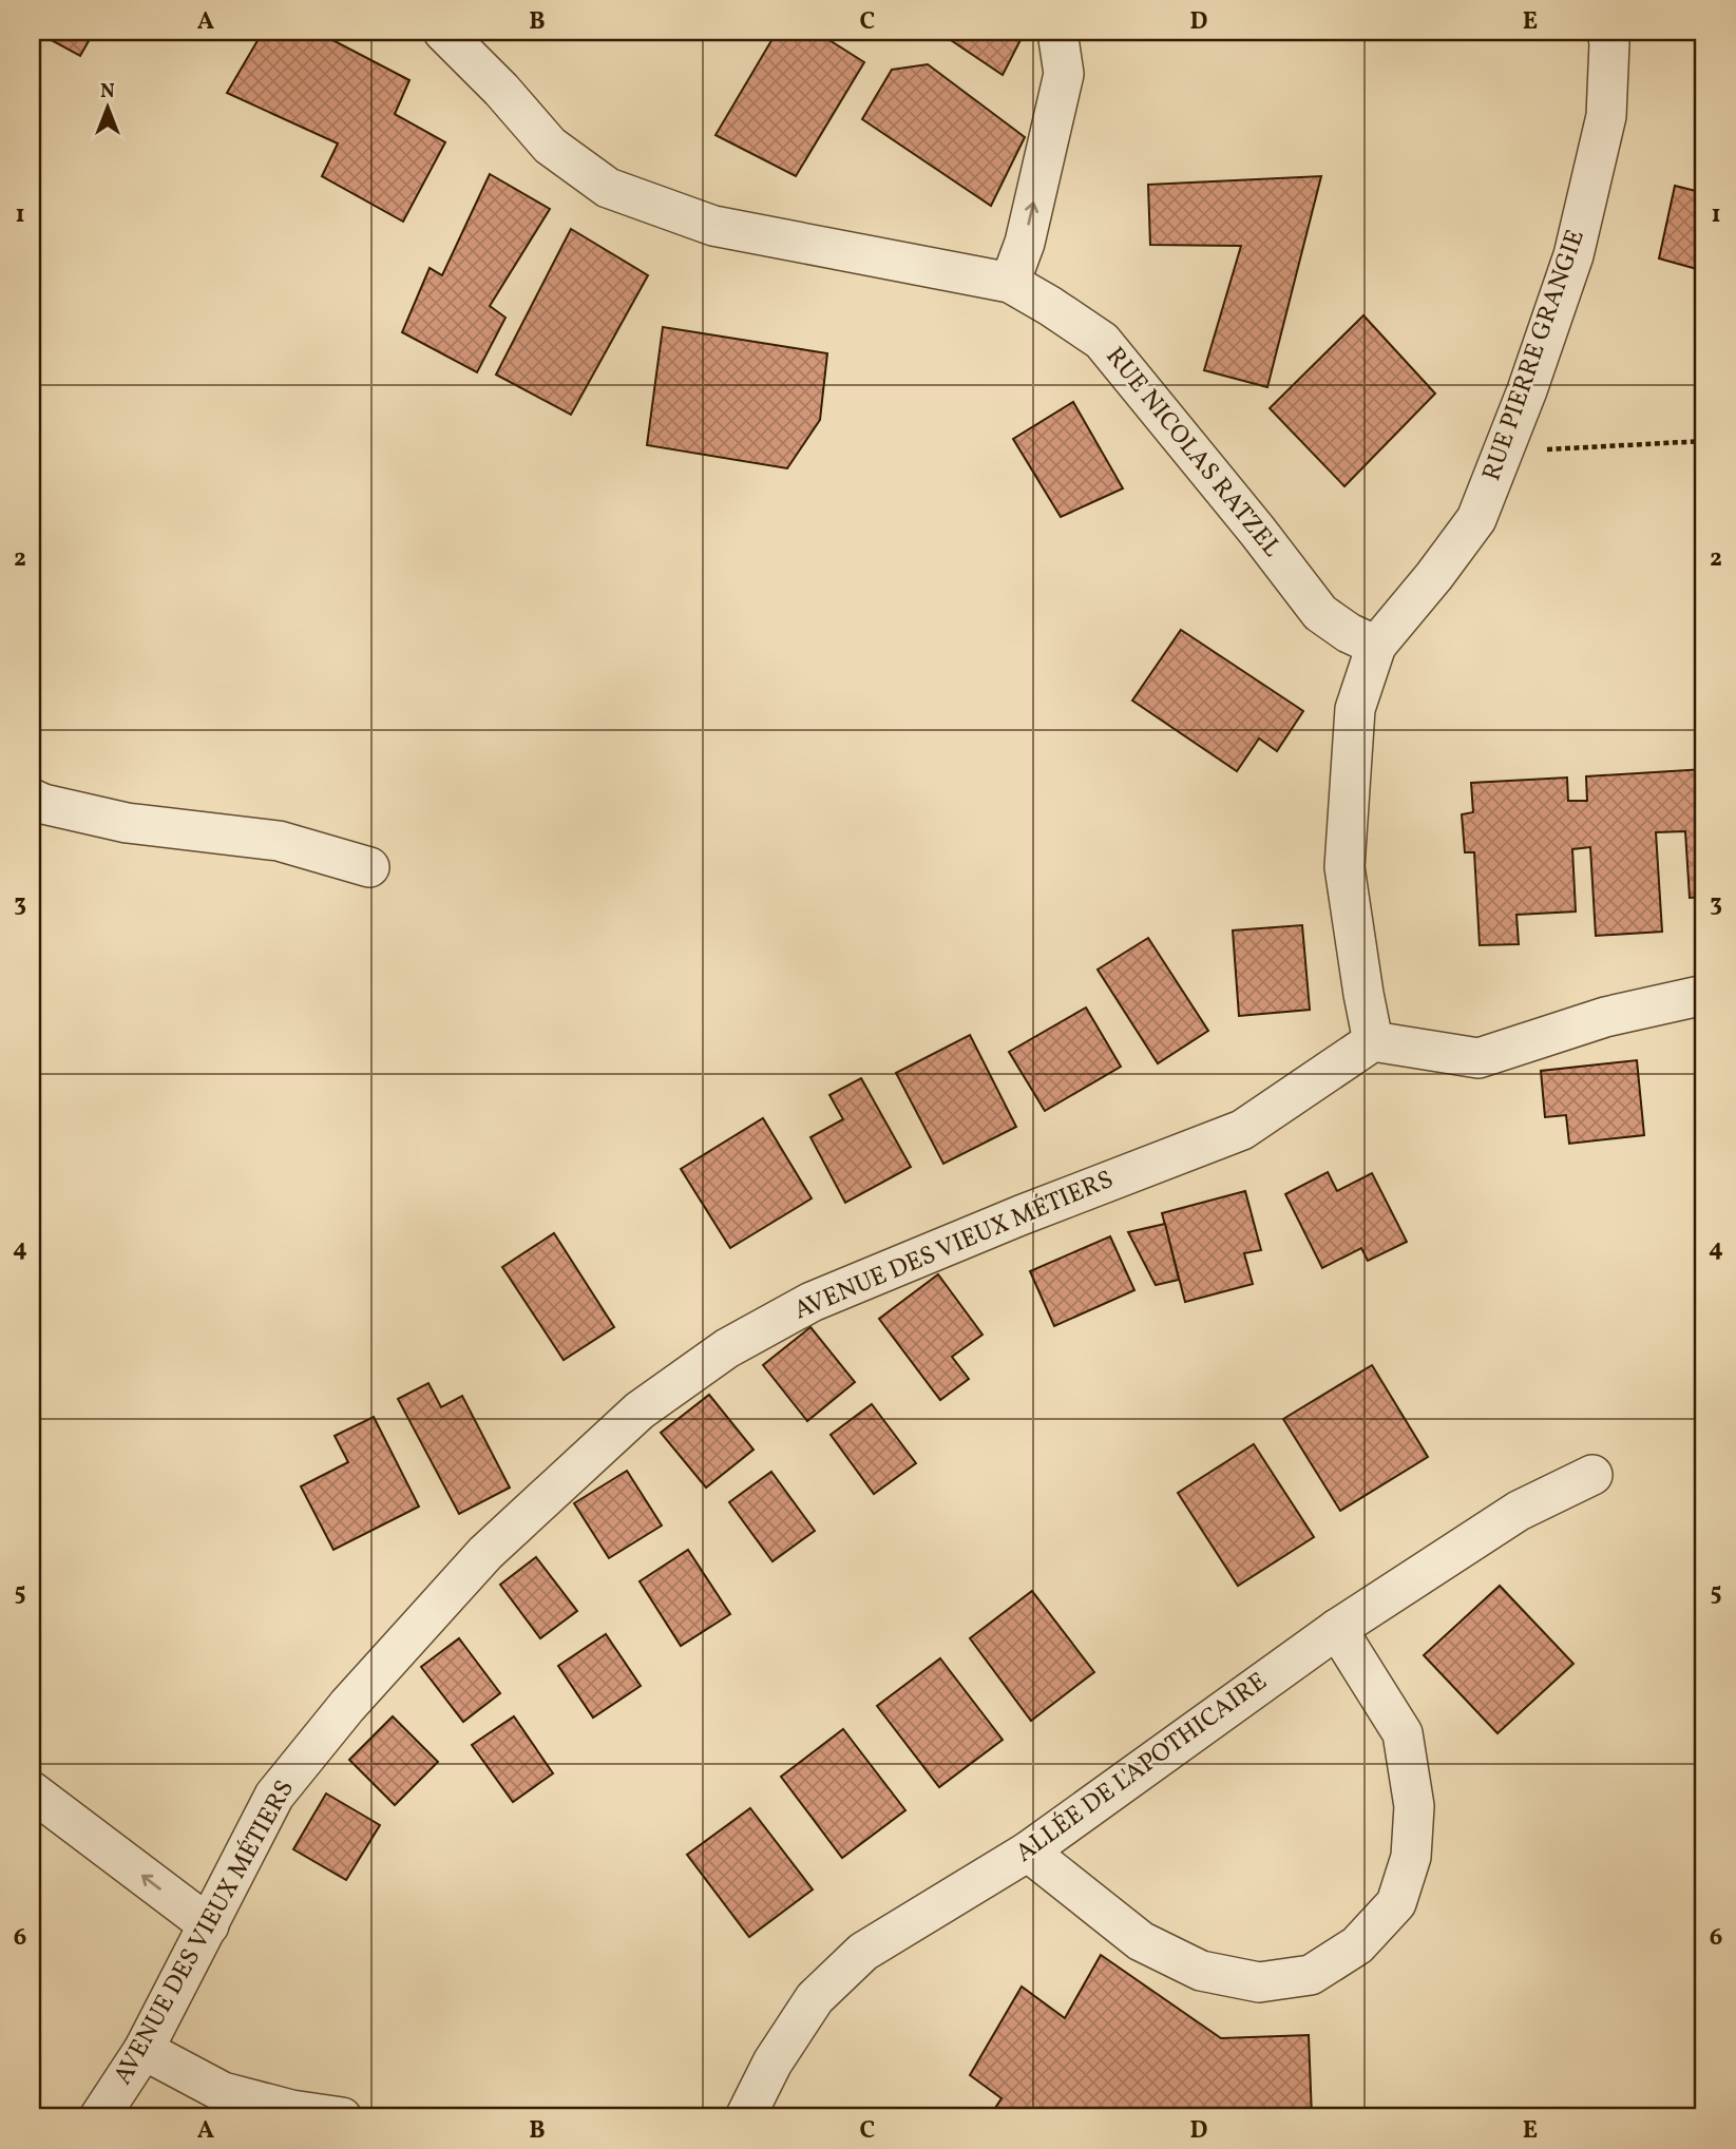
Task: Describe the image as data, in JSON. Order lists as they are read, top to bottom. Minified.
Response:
{"streets":{"street":["RUE PIERRE GRANGIE","RUE NICOLAS RATZEL","AVENUE DES VIEUX MÉTIERS","ALLÉE DE L'APOTHICAIRE"]},"crossings":[["RUE PIERRE GRANGIE","RUE NICOLAS RATZEL"]],"north":"top","grid":{"columns":["A","B","C","D","E"],"rows":["1","2","3","4","5","6"]}}
